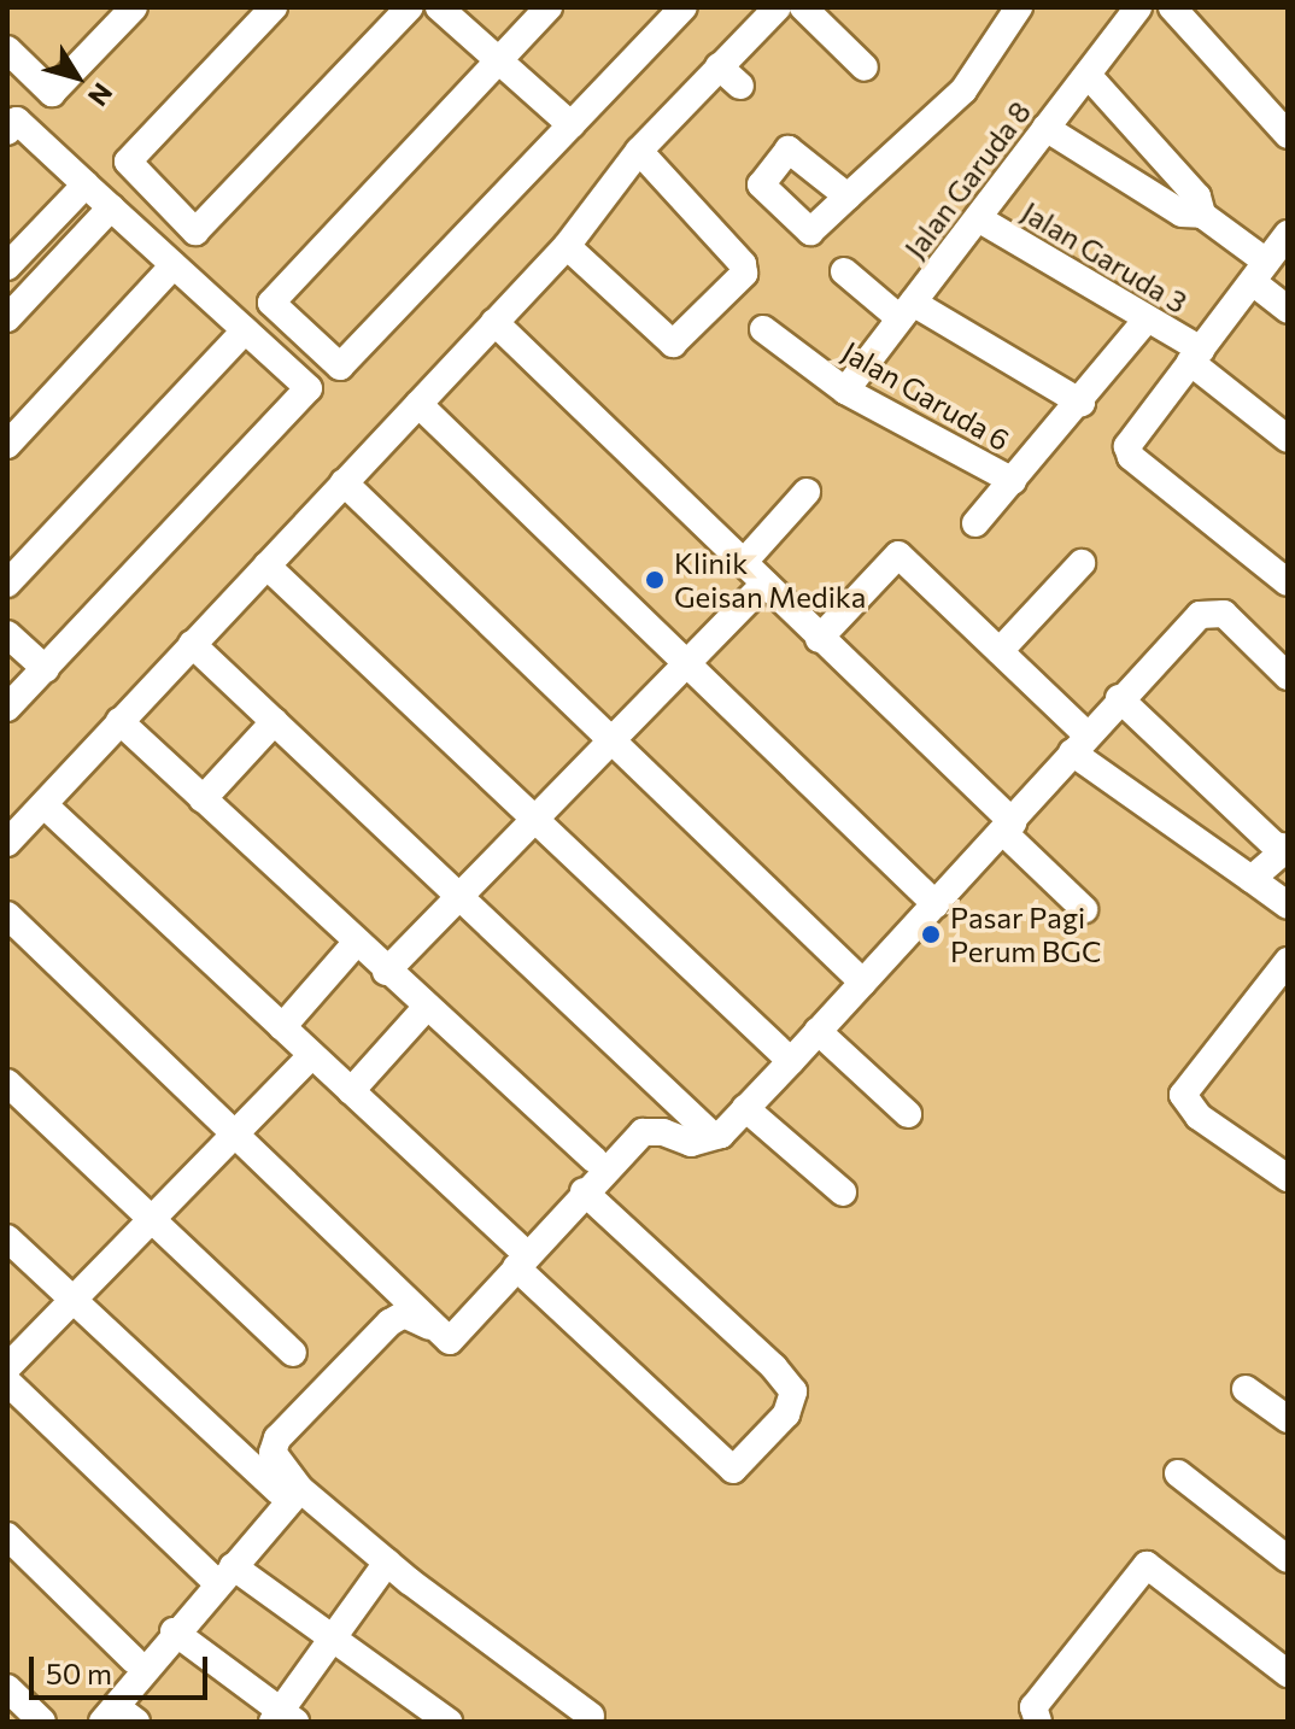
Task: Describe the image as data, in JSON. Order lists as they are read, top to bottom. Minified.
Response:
{"streets":{"street":["Jalan Garuda 8","Jalan Garuda 3","Jalan Garuda 6"]},"crossings":[["Jalan Garuda 8","Jalan Garuda 3"],["Jalan Garuda 8","Jalan Garuda 6"]],"places":["Klinik Geisan Medika","Pasar Pagi Perum BGC"],"scale_bar":"50 m","north":"bottom right"}
